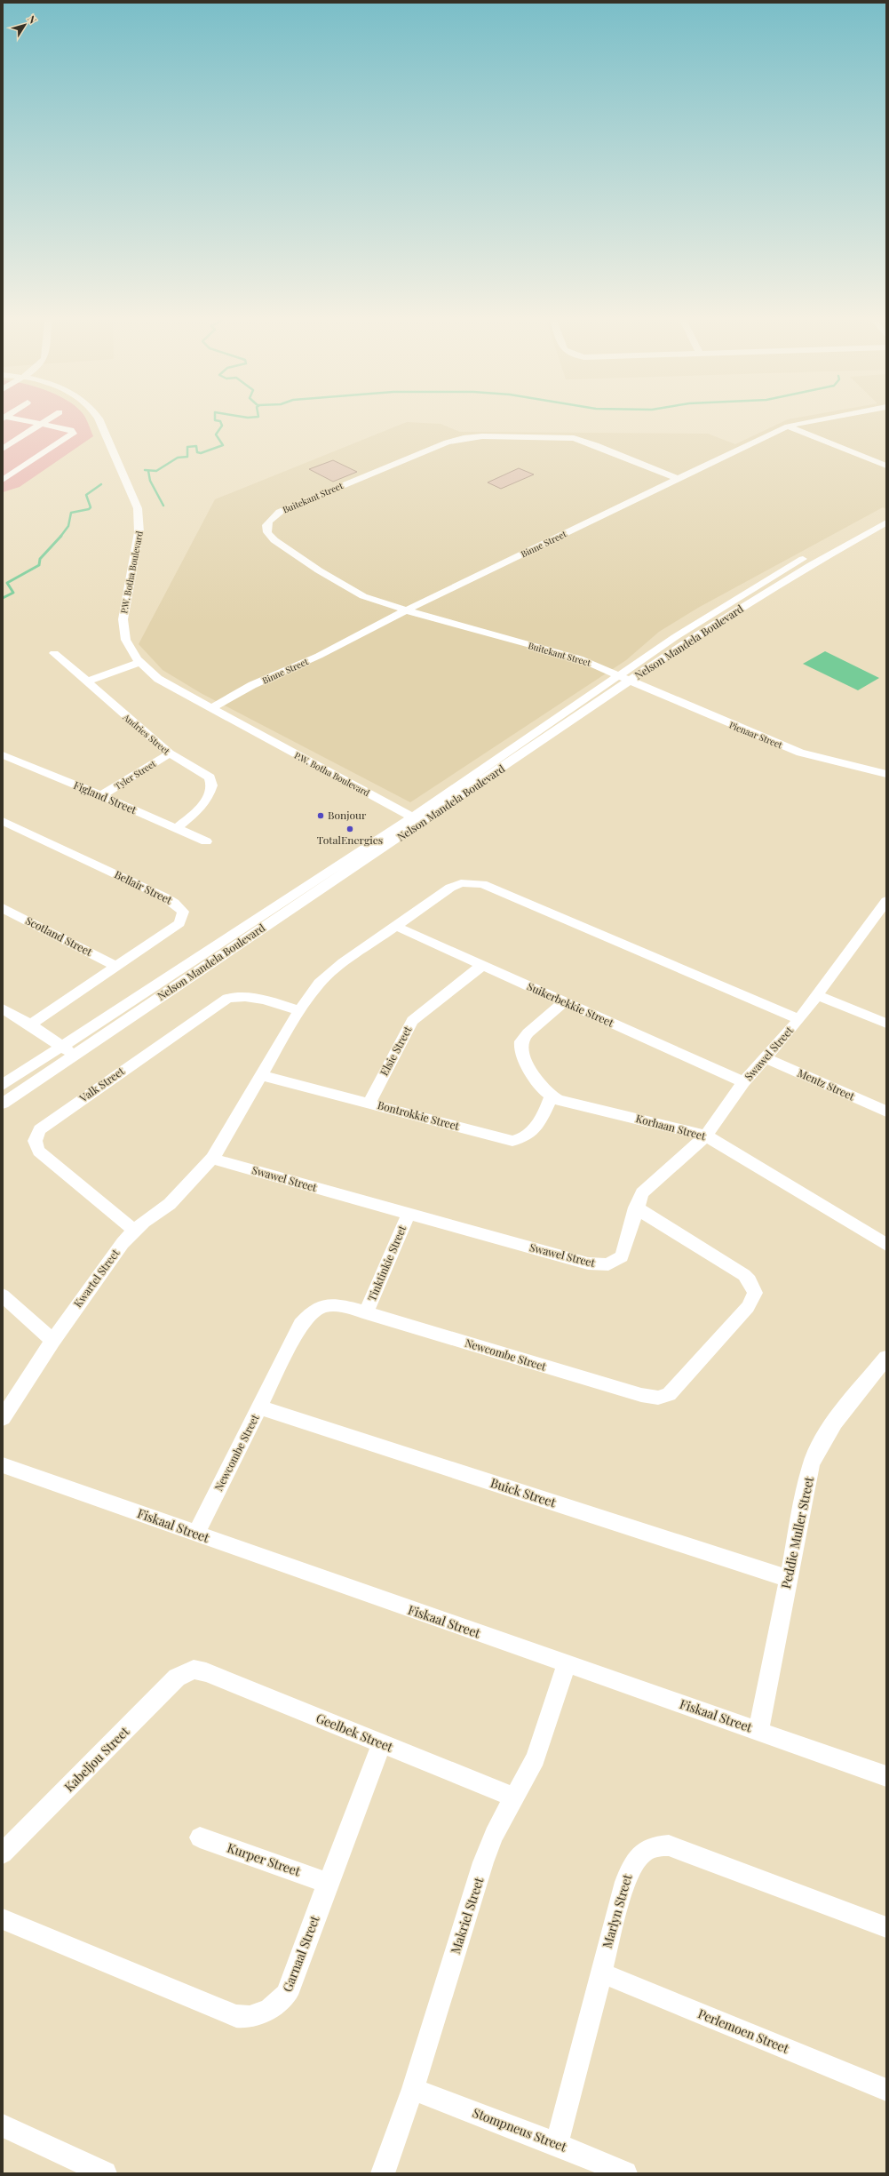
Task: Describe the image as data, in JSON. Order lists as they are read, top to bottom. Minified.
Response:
{"streets":{"street":["Buitekant Street","Binne Street","P.W. Botha Boulevard","Nelson Mandela Boulevard","Andries Street","Pienaar Street","Tyler Street","Figland Street","Bellair Street","Scotland Street","Suikerbekkie Street","Elsie Street","Swawel Street","Valk Street","Mentz Street","Bontrokkie Street","Korhaan Street","Tinktinkie Street","Kwartel Street","Newcombe Street","Buick Street","Fiskaal Street","Peddie Muller Street","Geelbek Street","Kabeljou Street","Kurper Street","Marlyn Street","Makriel Street","Garnaal Street","Perlemoen Street","Stompneus Street"]},"crossings":[["Buitekant Street","Binne Street"],["Buitekant Street","Nelson Mandela Boulevard"],["Buitekant Street","Pienaar Street"],["Binne Street","P.W. Botha Boulevard"],["P.W. Botha Boulevard","Nelson Mandela Boulevard"],["Nelson Mandela Boulevard","Pienaar Street"],["Andries Street","Tyler Street"],["Andries Street","Figland Street"],["Tyler Street","Figland Street"],["Bellair Street","Scotland Street"],["Suikerbekkie Street","Elsie Street"],["Suikerbekkie Street","Swawel Street"],["Suikerbekkie Street","Korhaan Street"],["Suikerbekkie Street","Kwartel Street"],["Elsie Street","Bontrokkie Street"],["Swawel Street","Mentz Street"],["Swawel Street","Korhaan Street"],["Swawel Street","Tinktinkie Street"],["Swawel Street","Kwartel Street"],["Swawel Street","Newcombe Street"],["Valk Street","Kwartel Street"],["Bontrokkie Street","Korhaan Street"],["Bontrokkie Street","Kwartel Street"],["Tinktinkie Street","Newcombe Street"],["Newcombe Street","Buick Street"],["Newcombe Street","Fiskaal Street"],["Buick Street","Peddie Muller Street"],["Fiskaal Street","Peddie Muller Street"],["Fiskaal Street","Makriel Street"],["Geelbek Street","Kabeljou Street"],["Geelbek Street","Makriel Street"],["Geelbek Street","Garnaal Street"],["Kurper Street","Garnaal Street"],["Marlyn Street","Perlemoen Street"],["Marlyn Street","Stompneus Street"],["Makriel Street","Stompneus Street"]],"places":["Bonjour","TotalEnergies"],"north":"top right"}
